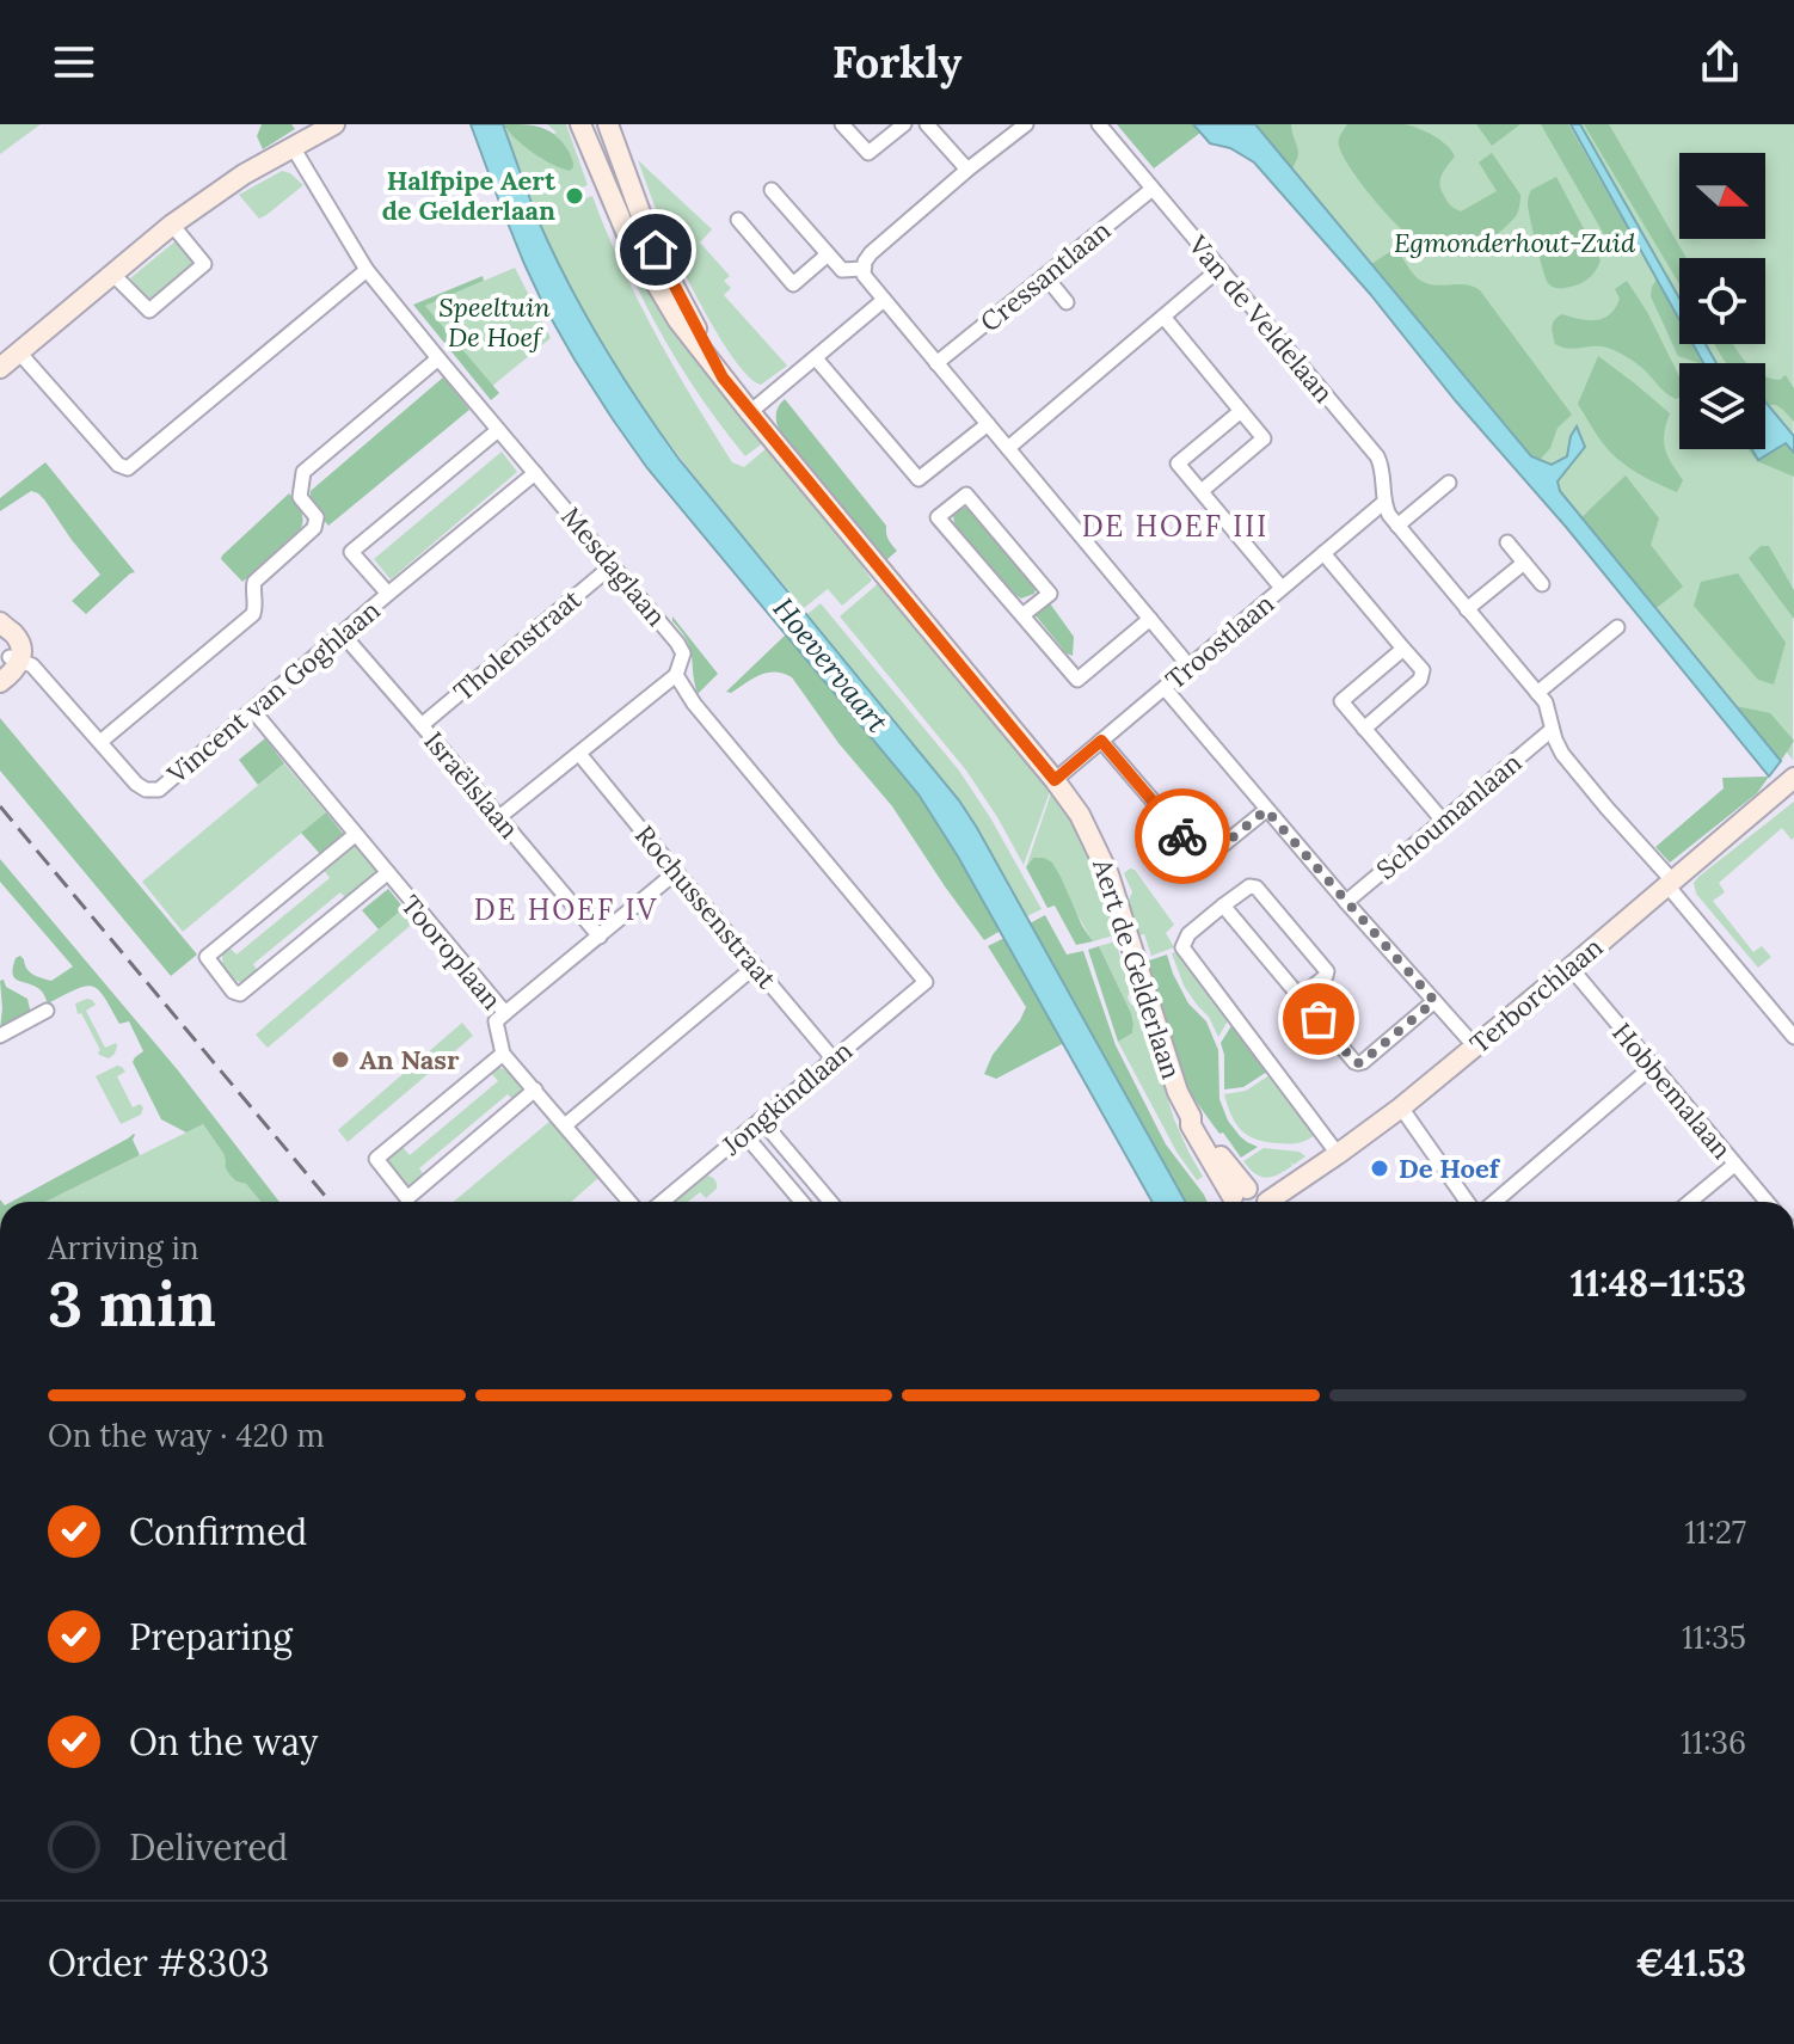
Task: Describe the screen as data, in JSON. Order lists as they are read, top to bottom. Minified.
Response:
{"streets":{"street":["Cressantlaan","Van de Veldelaan","Mesdaglaan","Troostlaan","Tholenstraat","Vincent van Goghlaan","Israëlslaan","Schoumanlaan","Rochussenstraat","Tooroplaan","Aert de Gelderlaan","Terborchlaan","Hobbemalaan","Jongkindlaan"]},"crossings":[["Cressantlaan","Van de Veldelaan"],["Van de Veldelaan","Troostlaan"],["Van de Veldelaan","Schoumanlaan"],["Van de Veldelaan","Terborchlaan"],["Mesdaglaan","Tholenstraat"],["Mesdaglaan","Vincent van Goghlaan"],["Mesdaglaan","Jongkindlaan"],["Troostlaan","Aert de Gelderlaan"],["Tholenstraat","Israëlslaan"],["Vincent van Goghlaan","Israëlslaan"],["Vincent van Goghlaan","Tooroplaan"],["Rochussenstraat","Jongkindlaan"],["Aert de Gelderlaan","Terborchlaan"],["Terborchlaan","Hobbemalaan"]],"districts":["DE HOEF III","DE HOEF IV"],"water":["Hoevervaart"],"parks":["Egmonderhout-Zuid","Speeltuin De Hoef"],"places":["Halfpipe Aert de Gelderlaan","An Nasr","De Hoef"],"north":"right","page":{"header":"Forkly","heading":["3 min","Arriving in","11:48–11:53"],"panel":["Order #8303","€41.53"],"bar":"On the way · 420 m","list":[["Confirmed","11:27"],["Preparing","11:35"],["On the way","11:36"],"Delivered"]}}
